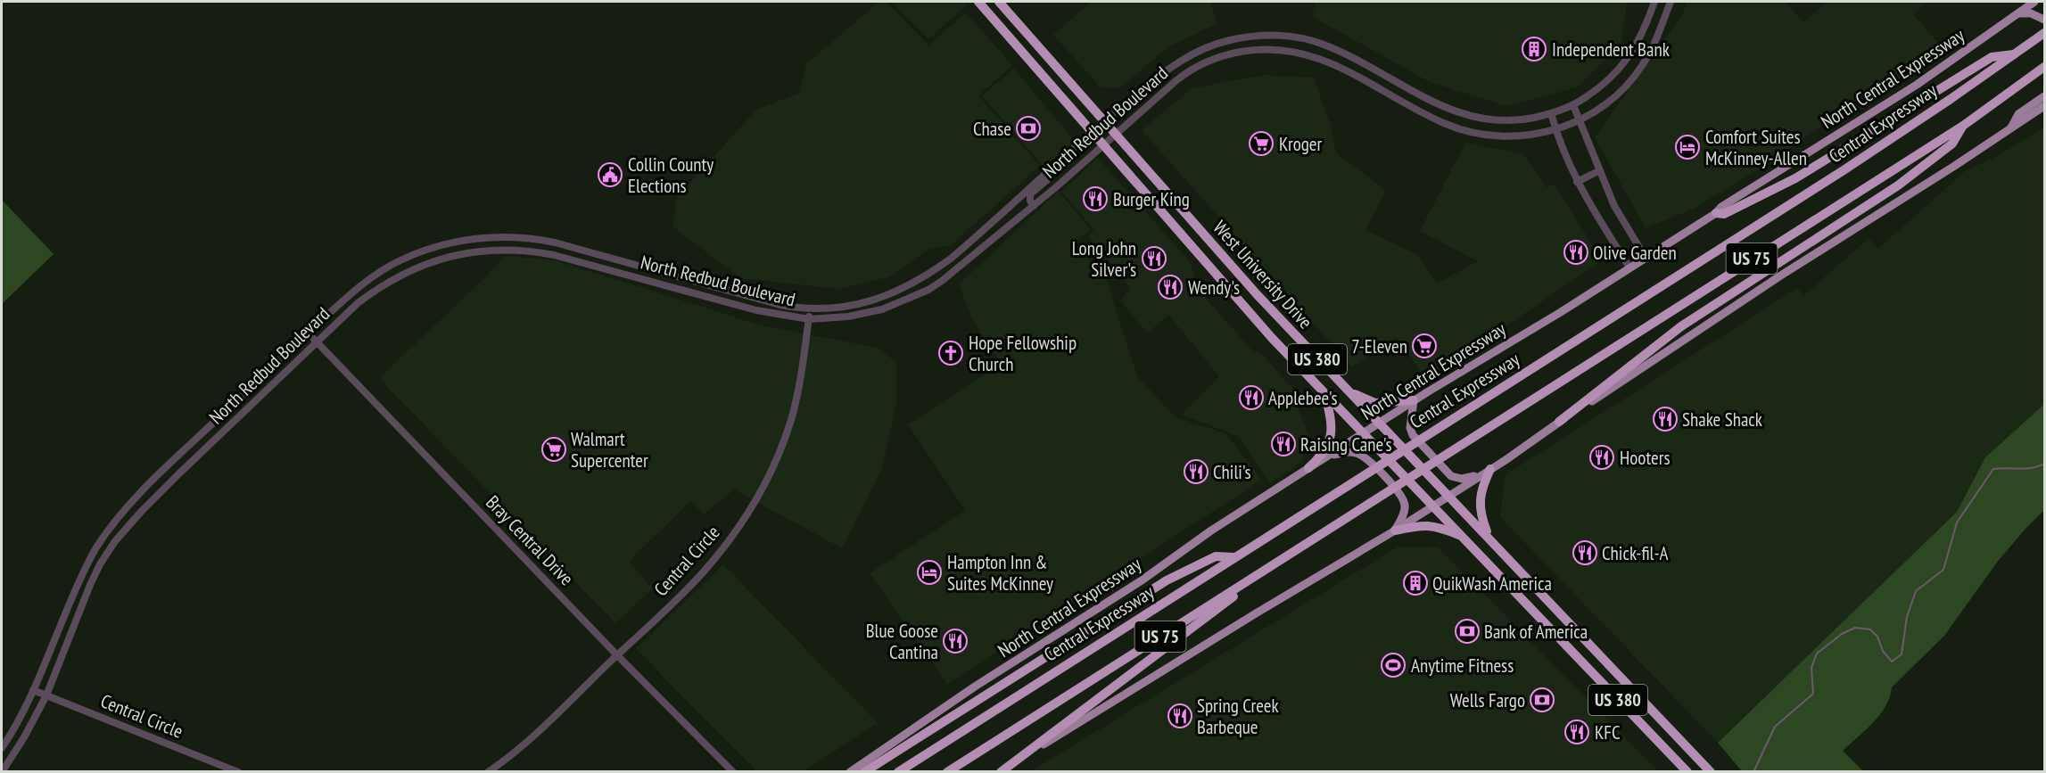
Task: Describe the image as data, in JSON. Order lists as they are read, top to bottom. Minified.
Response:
{"streets":{"highway":["Central Expressway","US 75","West University Drive","US 380"],"main road":["North Central Expressway"],"street":["North Redbud Boulevard","Bray Central Drive","Central Circle"]},"crossings":[["North Central Expressway","West University Drive"],["North Redbud Boulevard","West University Drive"],["North Redbud Boulevard","Bray Central Drive"],["North Redbud Boulevard","Central Circle"],["Bray Central Drive","Central Circle"]],"places":{"building":["Independent Bank","QuikWash America"],"bank":["Chase","Bank of America","Wells Fargo"],"supermarket":["Kroger","7-Eleven","Walmart Supercenter"],"hotel":["Comfort Suites McKinney-Allen","Hampton Inn & Suites McKinney"],"public building":["Collin County Elections"],"restaurant":["Burger King","Olive Garden","Long John Silver's","Wendy's","Applebee's","Shake Shack","Raising Cane's","Hooters","Chili's","Chick-fil-A","Blue Goose Cantina","Spring Creek Barbeque","KFC"],"church":["Hope Fellowship Church"],"sports":["Anytime Fitness"]}}
